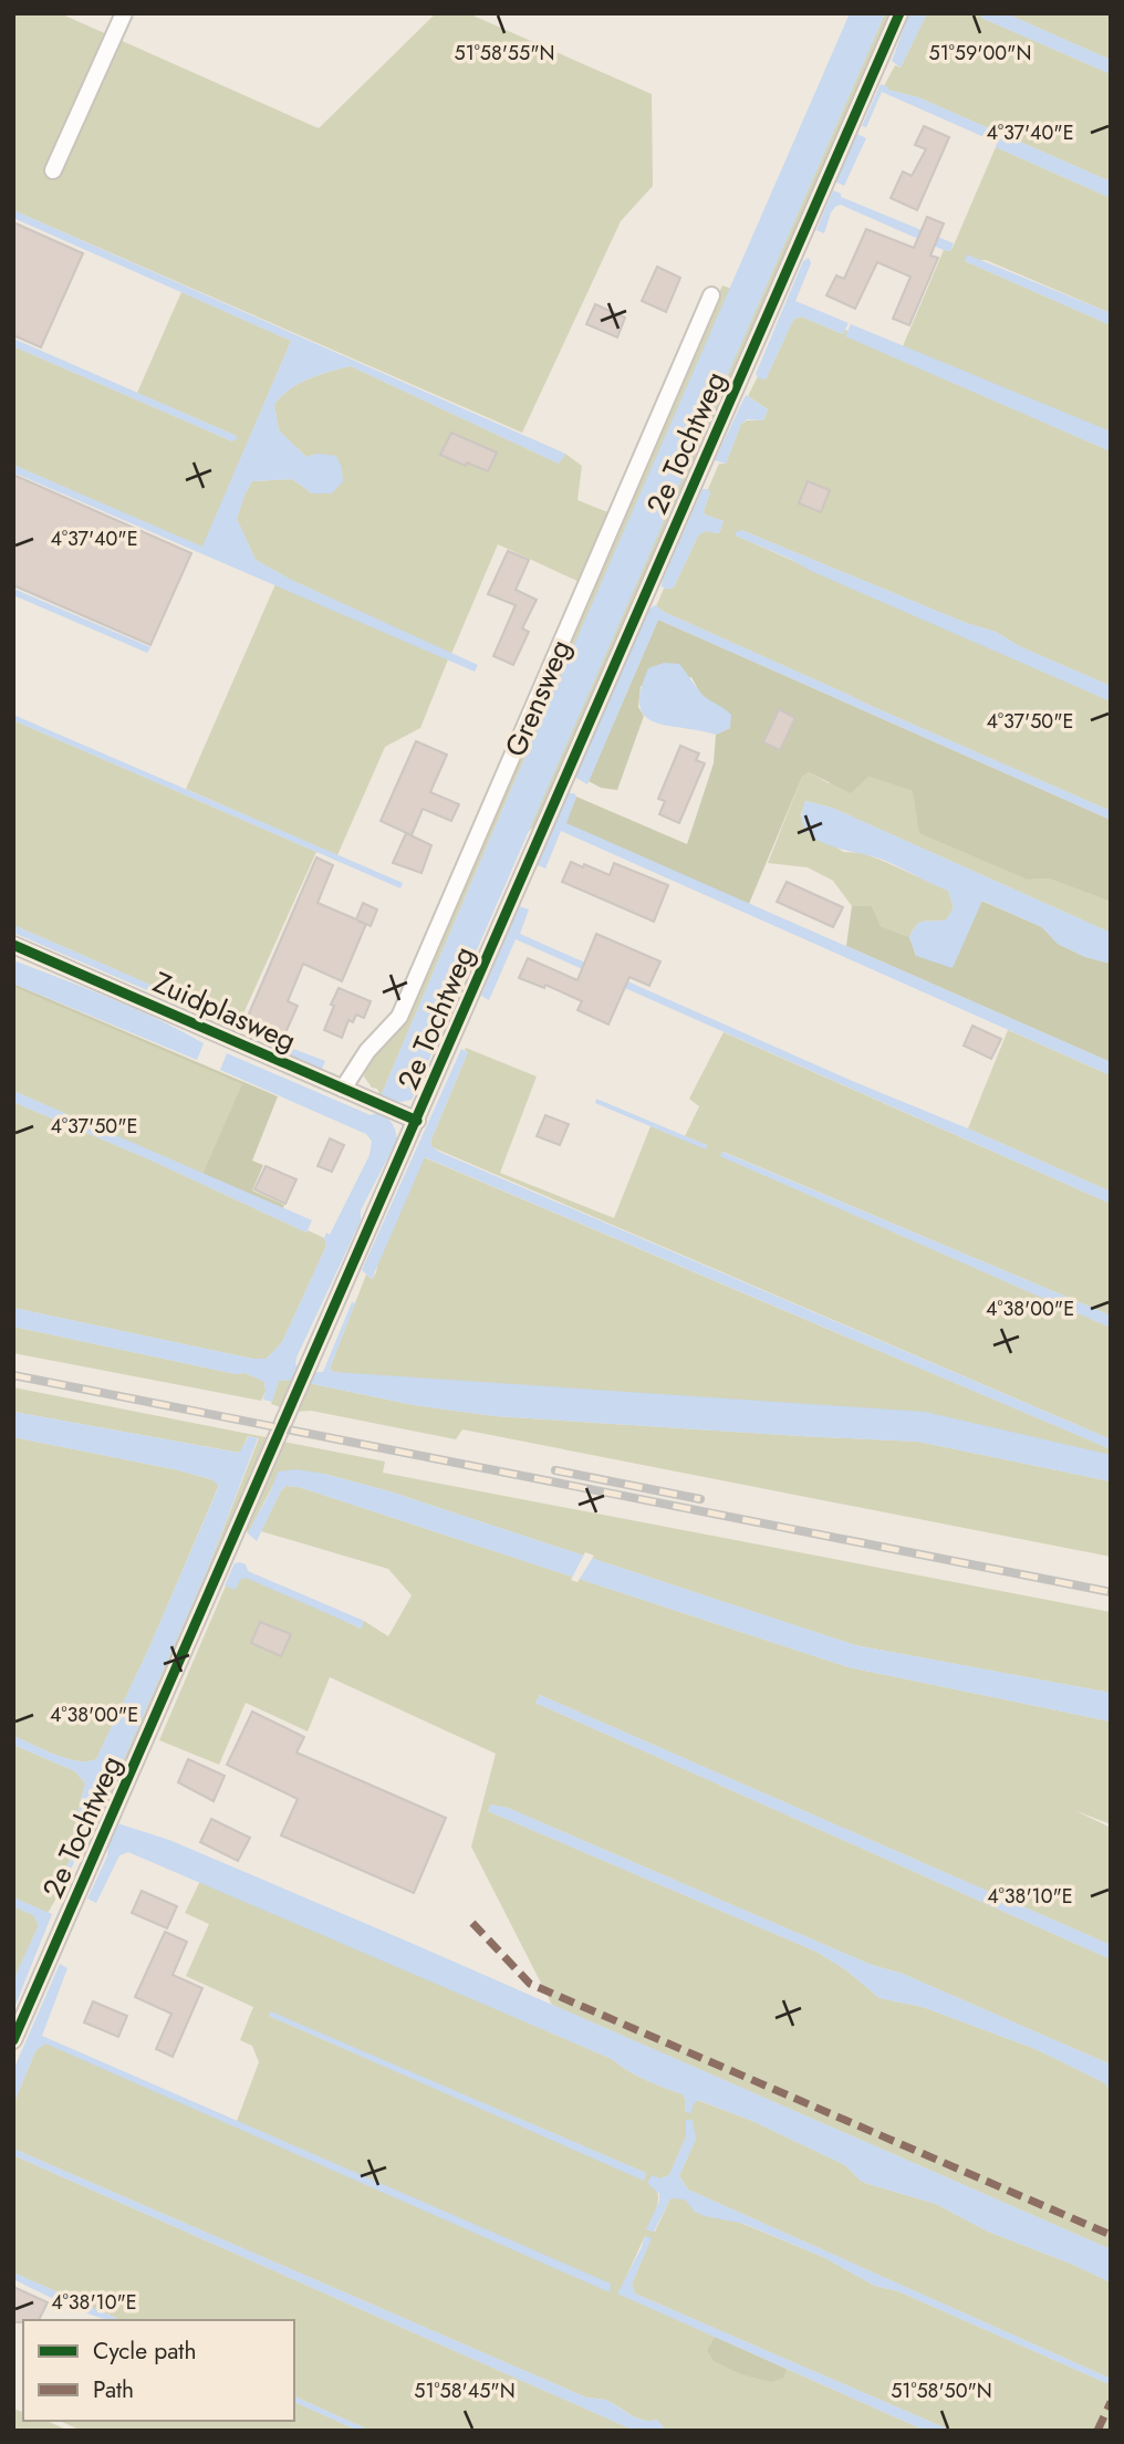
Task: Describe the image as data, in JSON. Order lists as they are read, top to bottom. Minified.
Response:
{"streets":{"street":["2e Tochtweg","Grensweg","Zuidplasweg"]},"crossings":[["2e Tochtweg","Zuidplasweg"],["Grensweg","Zuidplasweg"]],"legend":["Cycle path","Path"],"coordinates":["51°58'55\"N","51°59'00\"N","4°37'40\"E","4°37'50\"E","4°38'00\"E","4°38'10\"E","51°58'45\"N","51°58'50\"N"]}
